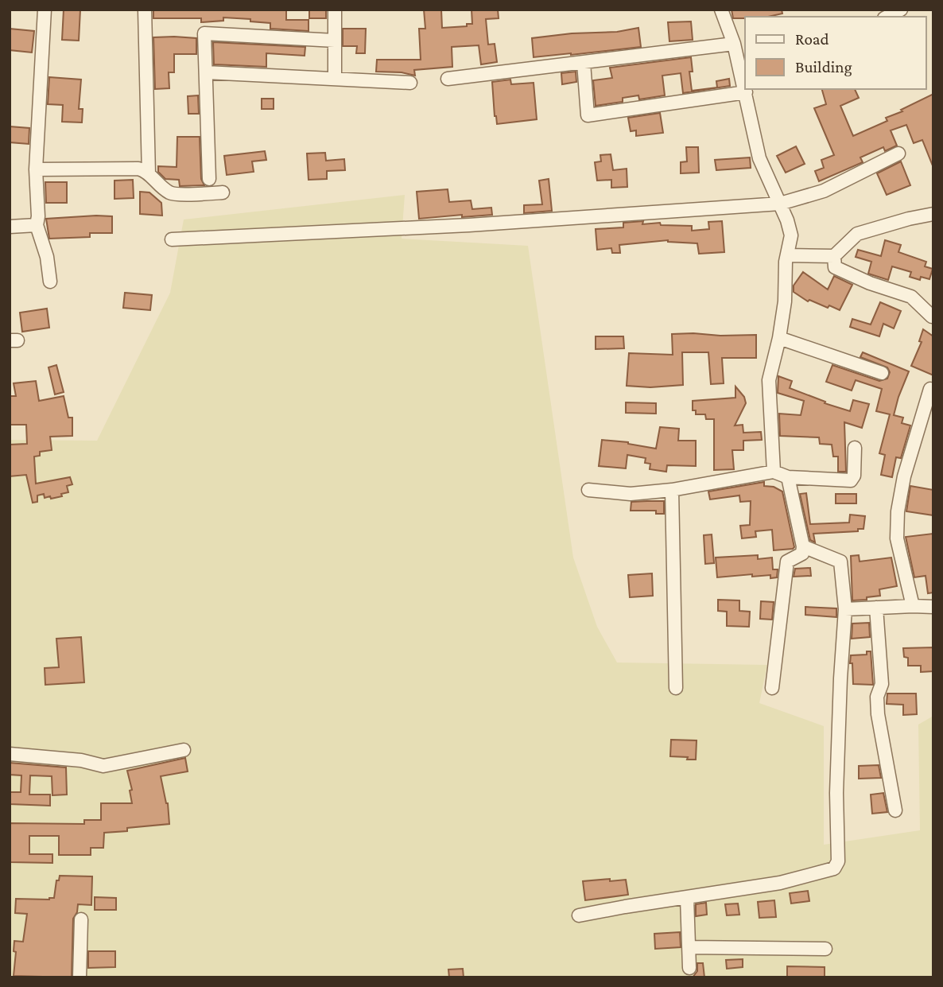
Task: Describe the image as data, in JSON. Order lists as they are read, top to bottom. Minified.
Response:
{"legend":["Road","Building"]}
